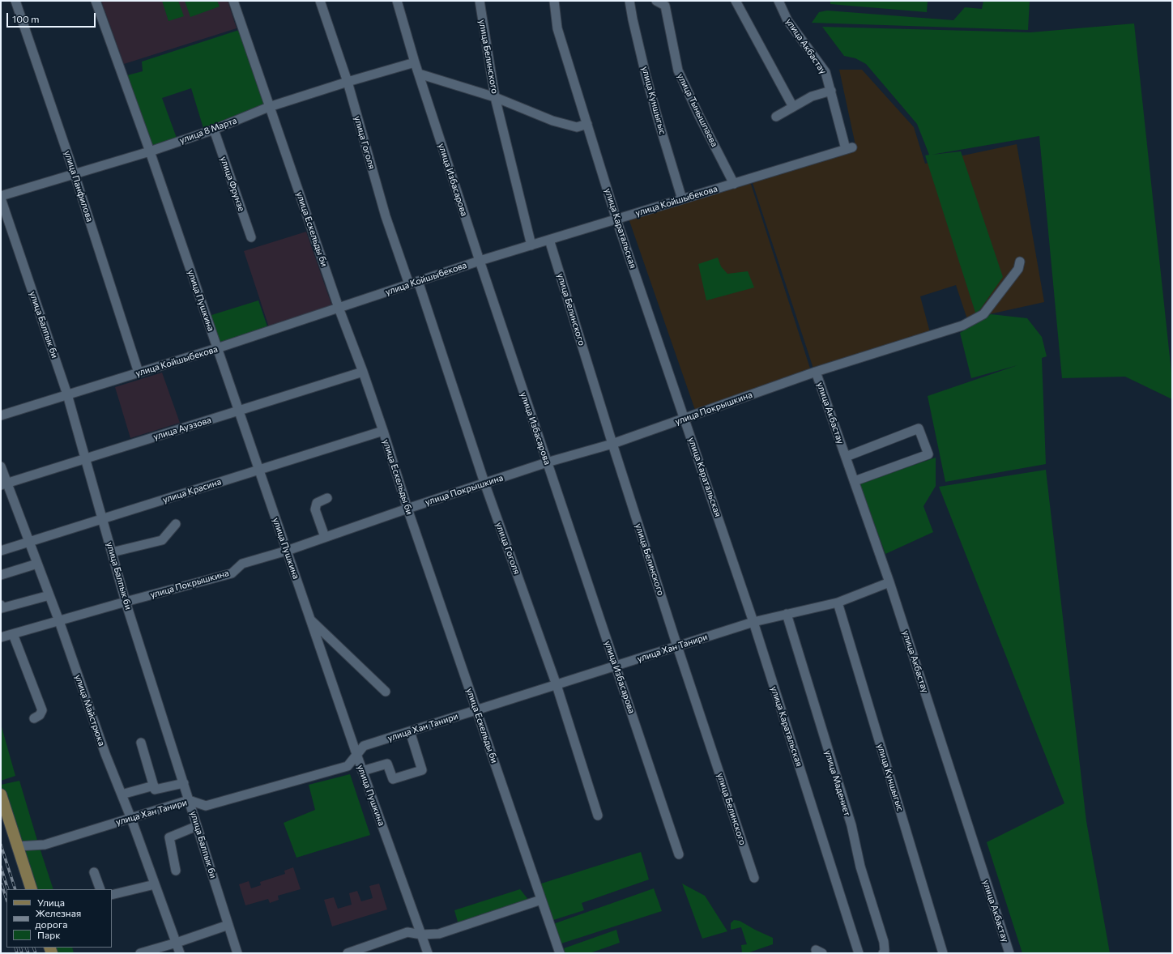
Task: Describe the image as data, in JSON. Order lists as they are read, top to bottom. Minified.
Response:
{"streets":{"street":["улица Акбастау","улица Белинского","улица Куншыгыс","улица Тынышпаева","улица 8 Марта","улица Гоголя","улица Избасарова","улица Фрунзе","улица Панфилова","улица Койшыбекова","улица Каратальская","улица Ескельды би","улица Пушкина","улица Балпык би","улица Покрышкина","улица Ауэзова","улица Красина","улица Хан Танири","улица Майстрюка","улица Мадениет"]},"crossings":[["улица Акбастау","улица Койшыбекова"],["улица Акбастау","улица Покрышкина"],["улица Акбастау","улица Хан Танири"],["улица Белинского","улица Койшыбекова"],["улица Белинского","улица Покрышкина"],["улица Белинского","улица Хан Танири"],["улица Куншыгыс","улица Койшыбекова"],["улица Куншыгыс","улица Хан Танири"],["улица Тынышпаева","улица Койшыбекова"],["улица 8 Марта","улица Гоголя"],["улица 8 Марта","улица Избасарова"],["улица 8 Марта","улица Фрунзе"],["улица 8 Марта","улица Панфилова"],["улица 8 Марта","улица Ескельды би"],["улица 8 Марта","улица Пушкина"],["улица 8 Марта","улица Балпык би"],["улица Гоголя","улица Койшыбекова"],["улица Гоголя","улица Покрышкина"],["улица Гоголя","улица Хан Танири"],["улица Избасарова","улица Койшыбекова"],["улица Избасарова","улица Покрышкина"],["улица Избасарова","улица Хан Танири"],["улица Панфилова","улица Койшыбекова"],["улица Койшыбекова","улица Каратальская"],["улица Койшыбекова","улица Ескельды би"],["улица Койшыбекова","улица Пушкина"],["улица Койшыбекова","улица Балпык би"],["улица Каратальская","улица Покрышкина"],["улица Каратальская","улица Хан Танири"],["улица Ескельды би","улица Покрышкина"],["улица Ескельды би","улица Ауэзова"],["улица Ескельды би","улица Красина"],["улица Ескельды би","улица Хан Танири"],["улица Пушкина","улица Покрышкина"],["улица Пушкина","улица Ауэзова"],["улица Пушкина","улица Красина"],["улица Пушкина","улица Хан Танири"],["улица Балпык би","улица Покрышкина"],["улица Балпык би","улица Ауэзова"],["улица Балпык би","улица Красина"],["улица Балпык би","улица Хан Танири"],["улица Покрышкина","улица Майстрюка"],["улица Ауэзова","улица Майстрюка"],["улица Красина","улица Майстрюка"],["улица Хан Танири","улица Майстрюка"],["улица Хан Танири","улица Мадениет"]],"legend":["Улица","Железная дорога","Парк"],"scale_bar":"100 m"}
